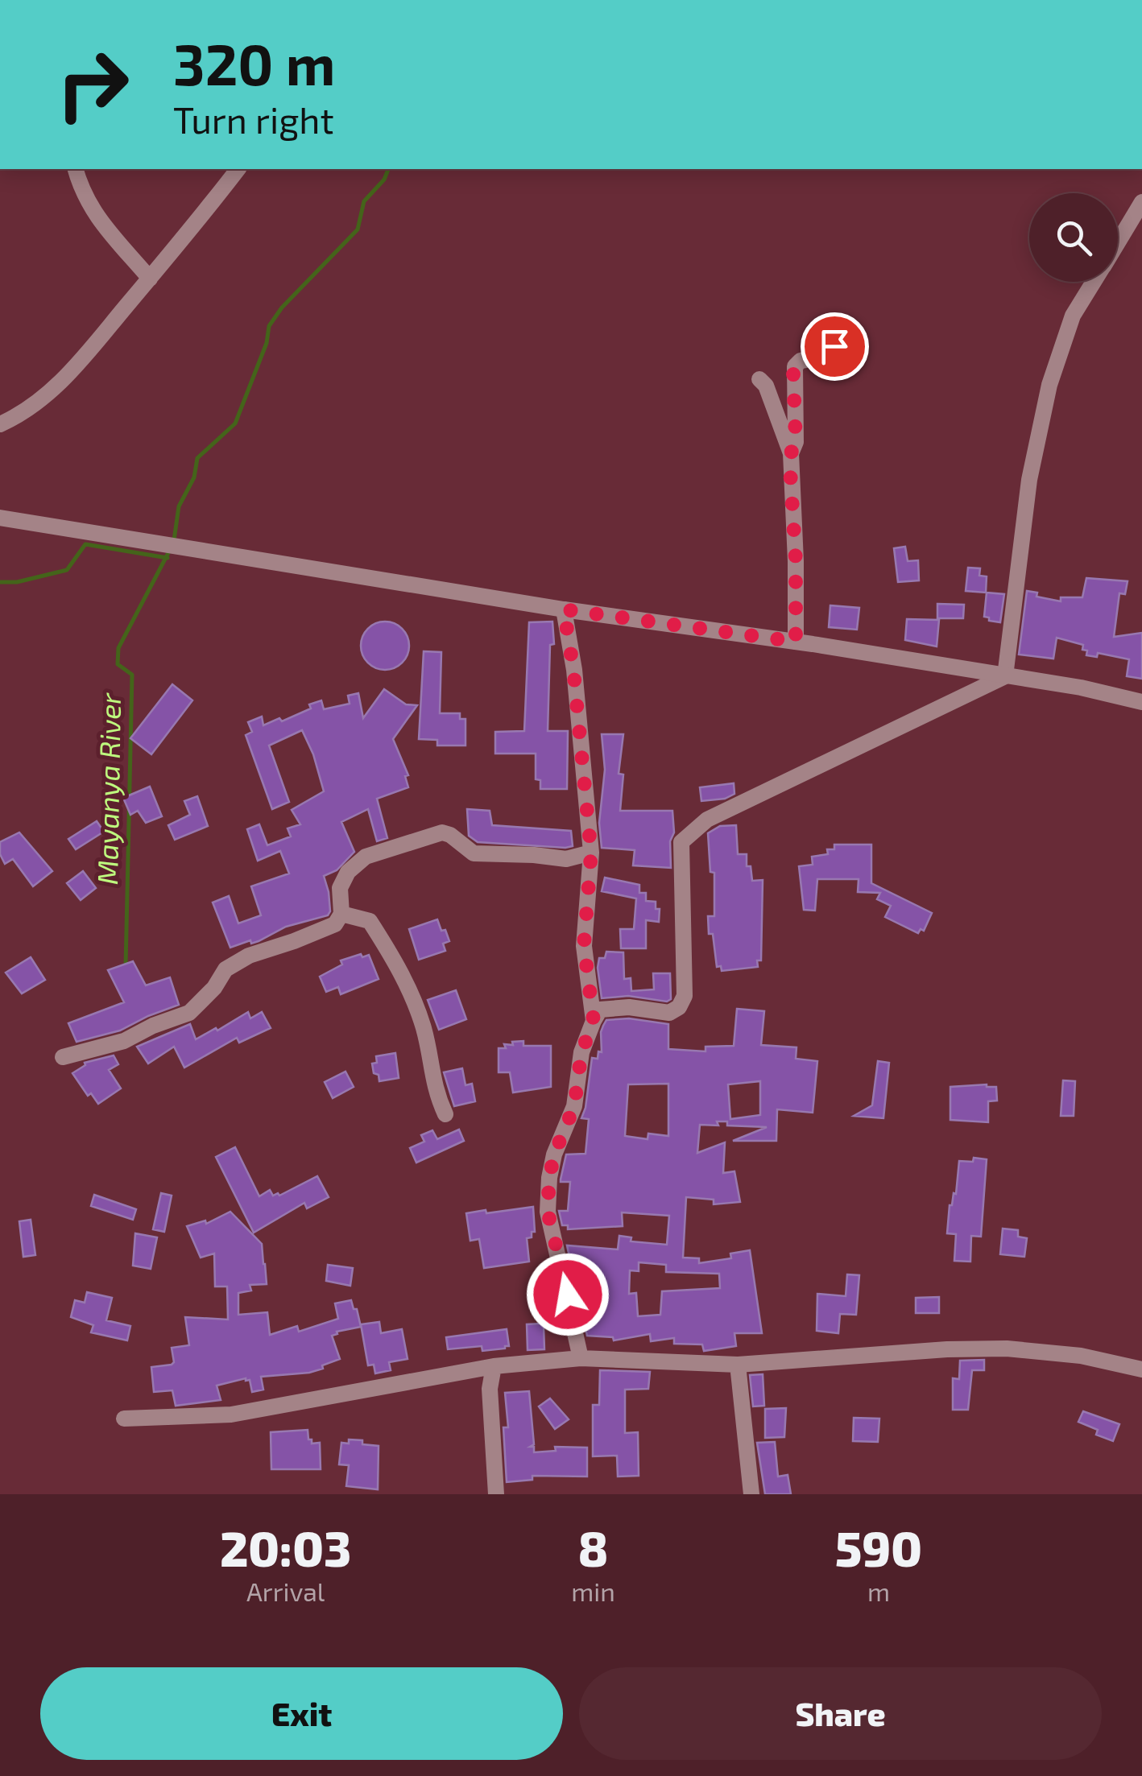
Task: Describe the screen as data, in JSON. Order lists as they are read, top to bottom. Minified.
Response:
{"water":["Mayanya River"],"page":{"turn":["320 m","Turn right"],"eta":["20:03","Arrival","8","min","590","m"],"buttons":["Exit","Share"]}}
